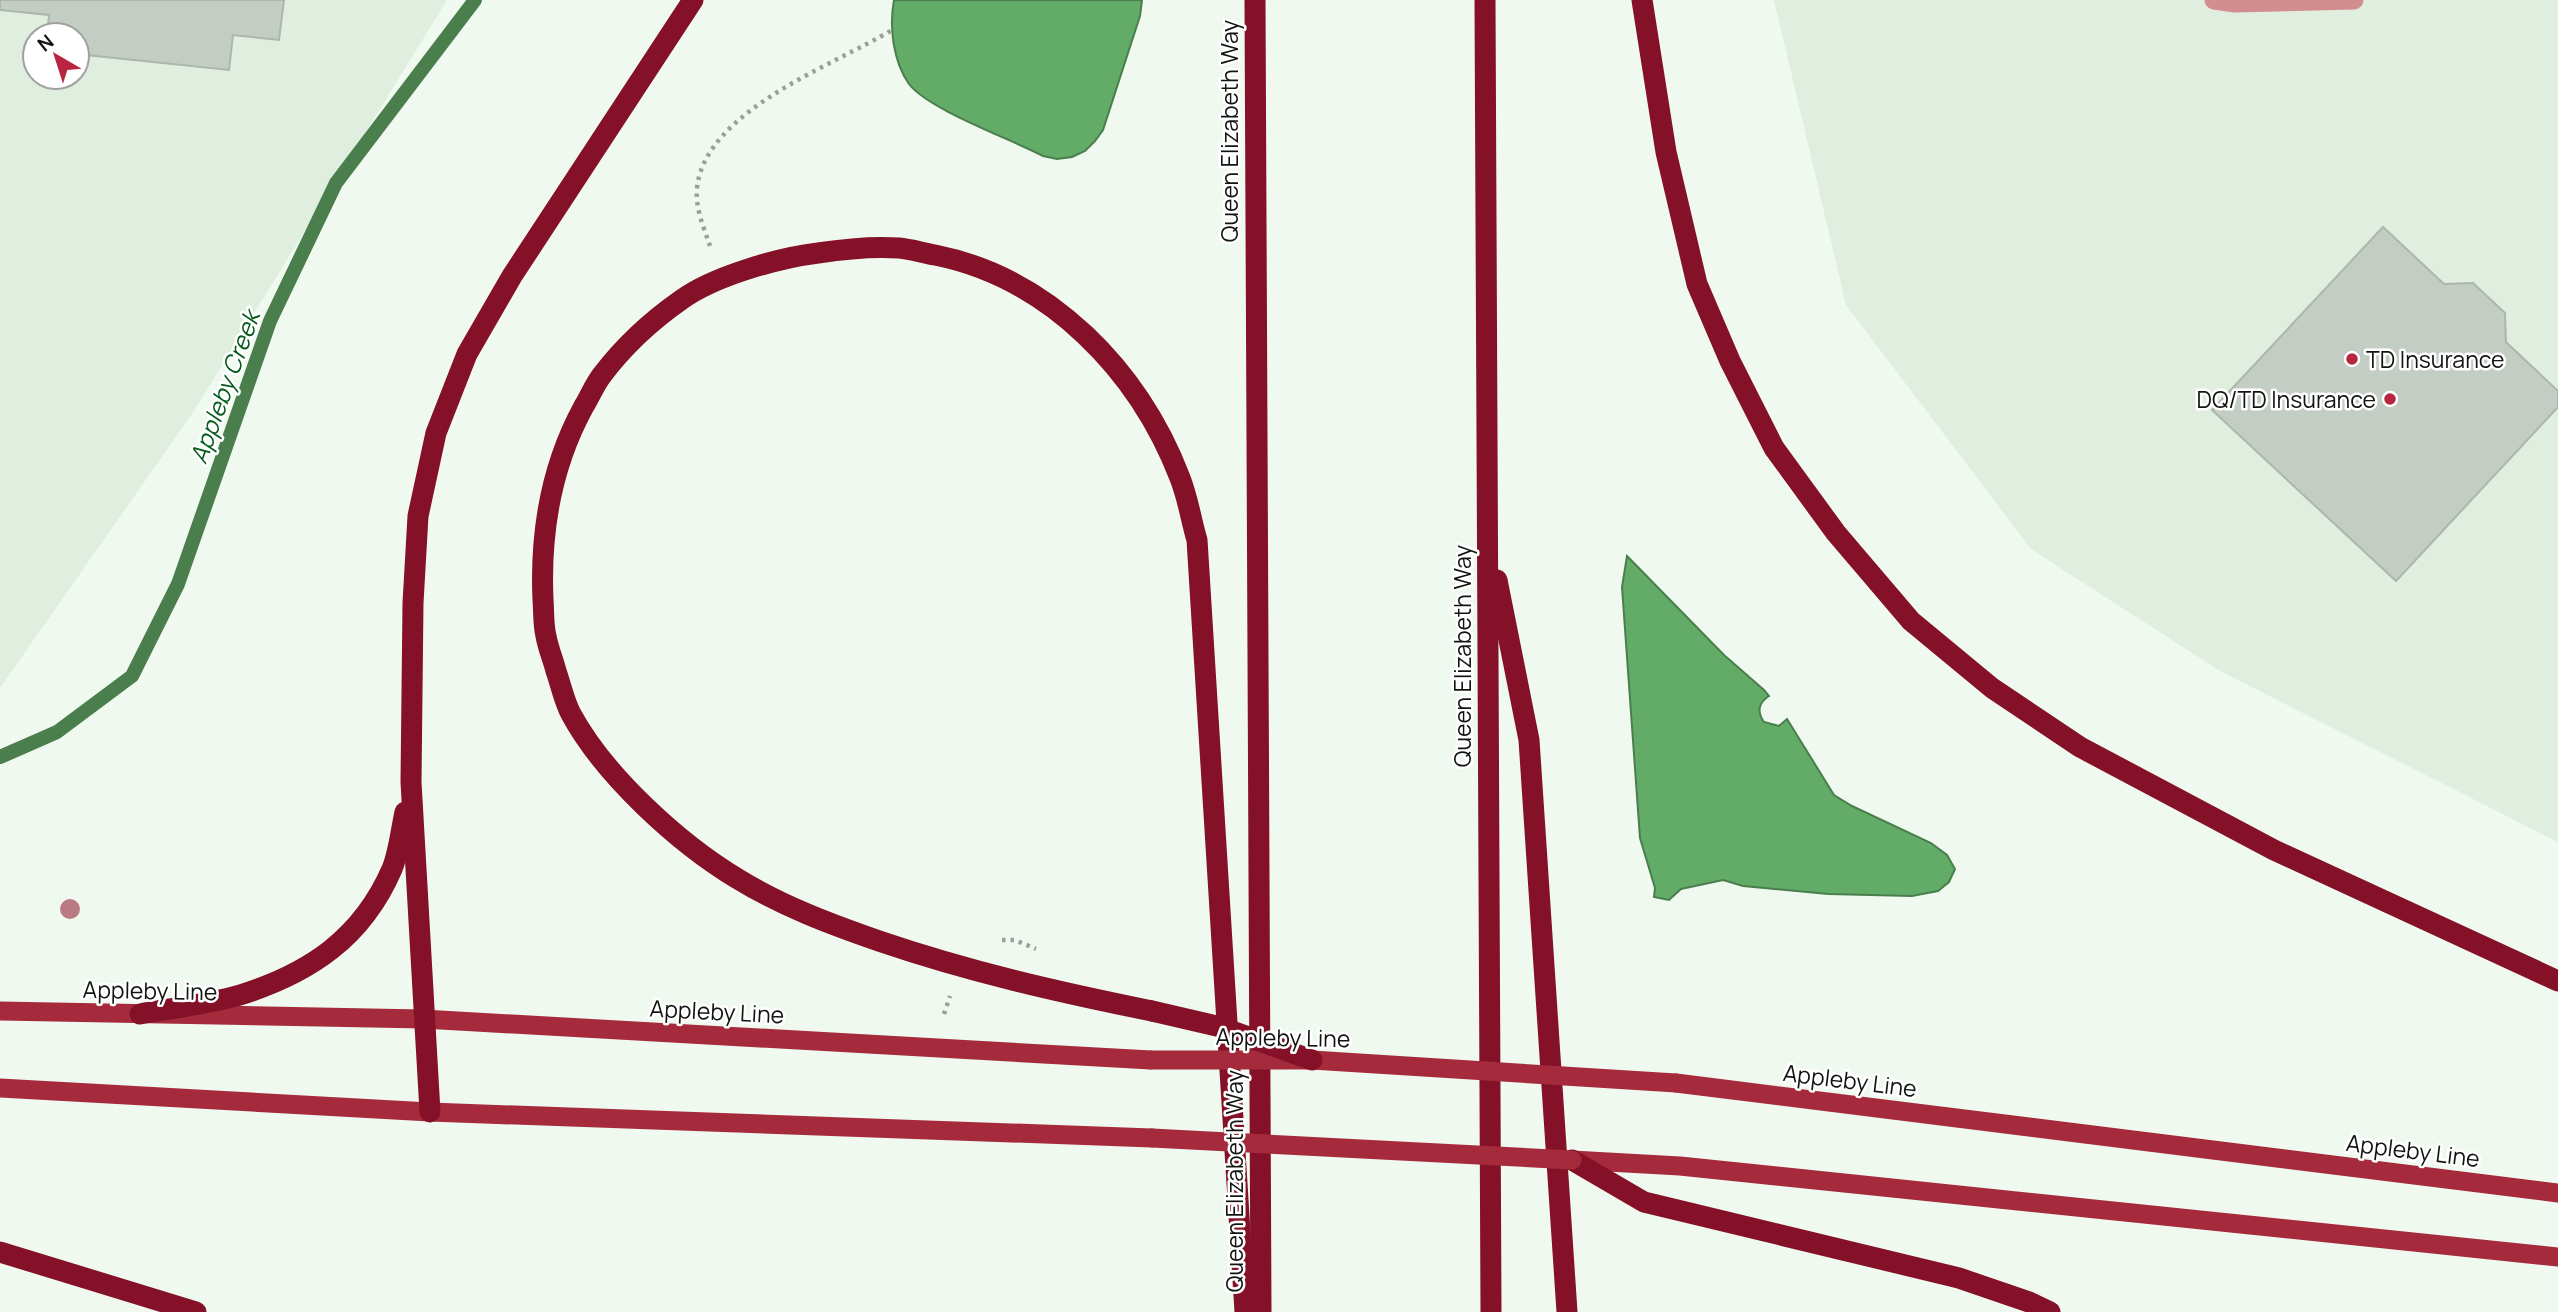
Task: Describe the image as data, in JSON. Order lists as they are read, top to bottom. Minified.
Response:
{"streets":{"highway":["Queen Elizabeth Way"],"main road":["Appleby Line"]},"water":["Appleby Creek"],"places":["TD Insurance","DQ/TD Insurance"],"north":"top left"}
